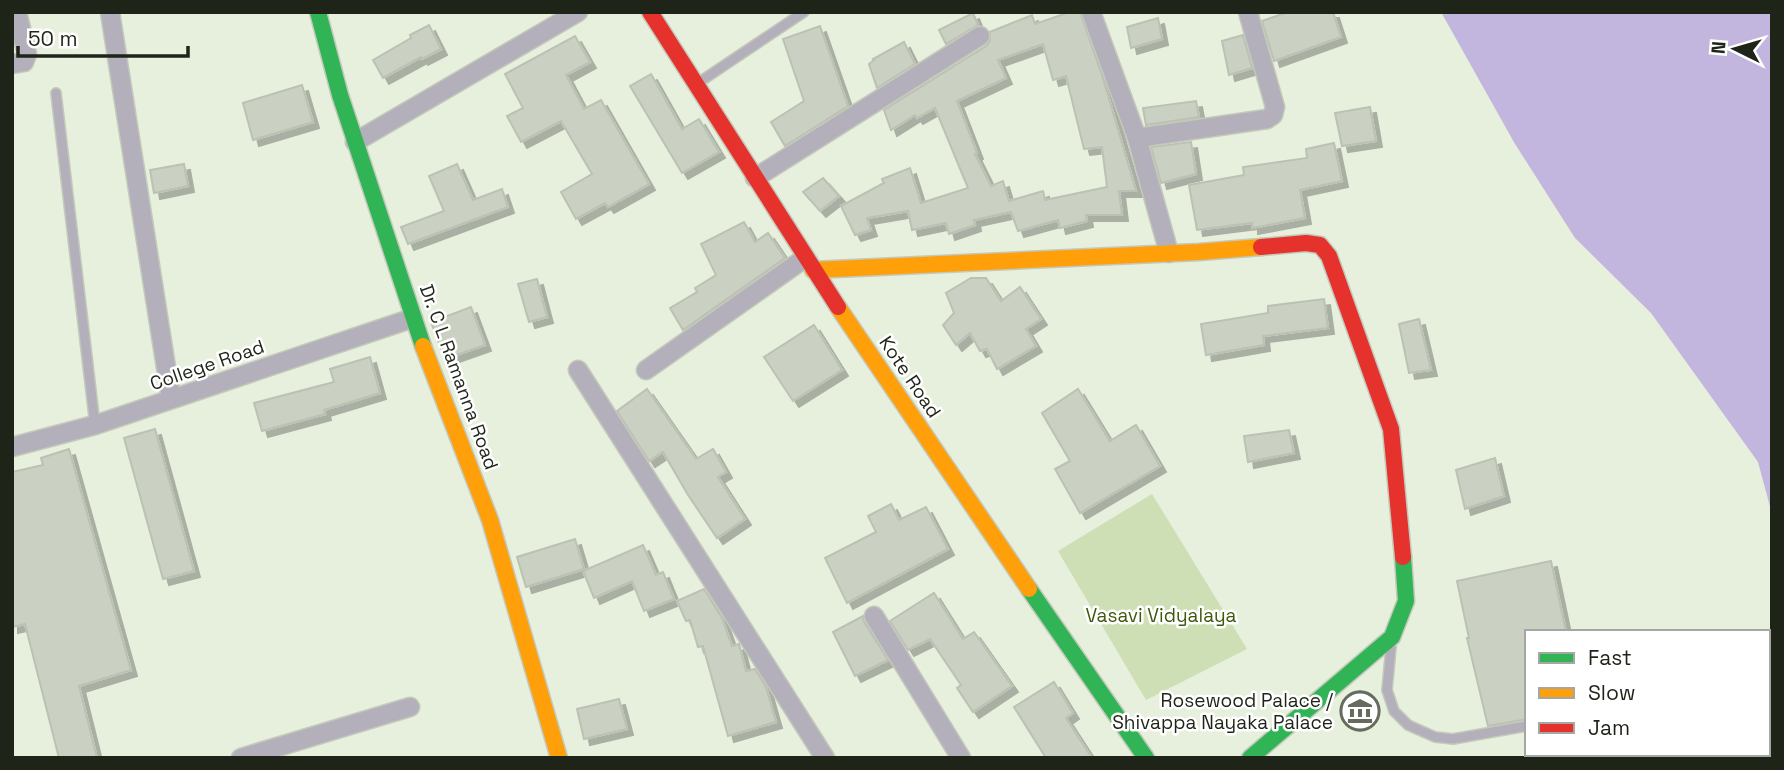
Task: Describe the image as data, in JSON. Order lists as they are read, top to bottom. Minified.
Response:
{"streets":{"street":["College Road","Dr. C L Ramanna Road","Kote Road"]},"crossings":[["College Road","Dr. C L Ramanna Road"]],"parks":["Vasavi Vidyalaya"],"places":{"museum":["Rosewood Palace / Shivappa Nayaka Palace"]},"legend":["Fast","Slow","Jam"],"scale_bar":"50 m","north":"left"}
